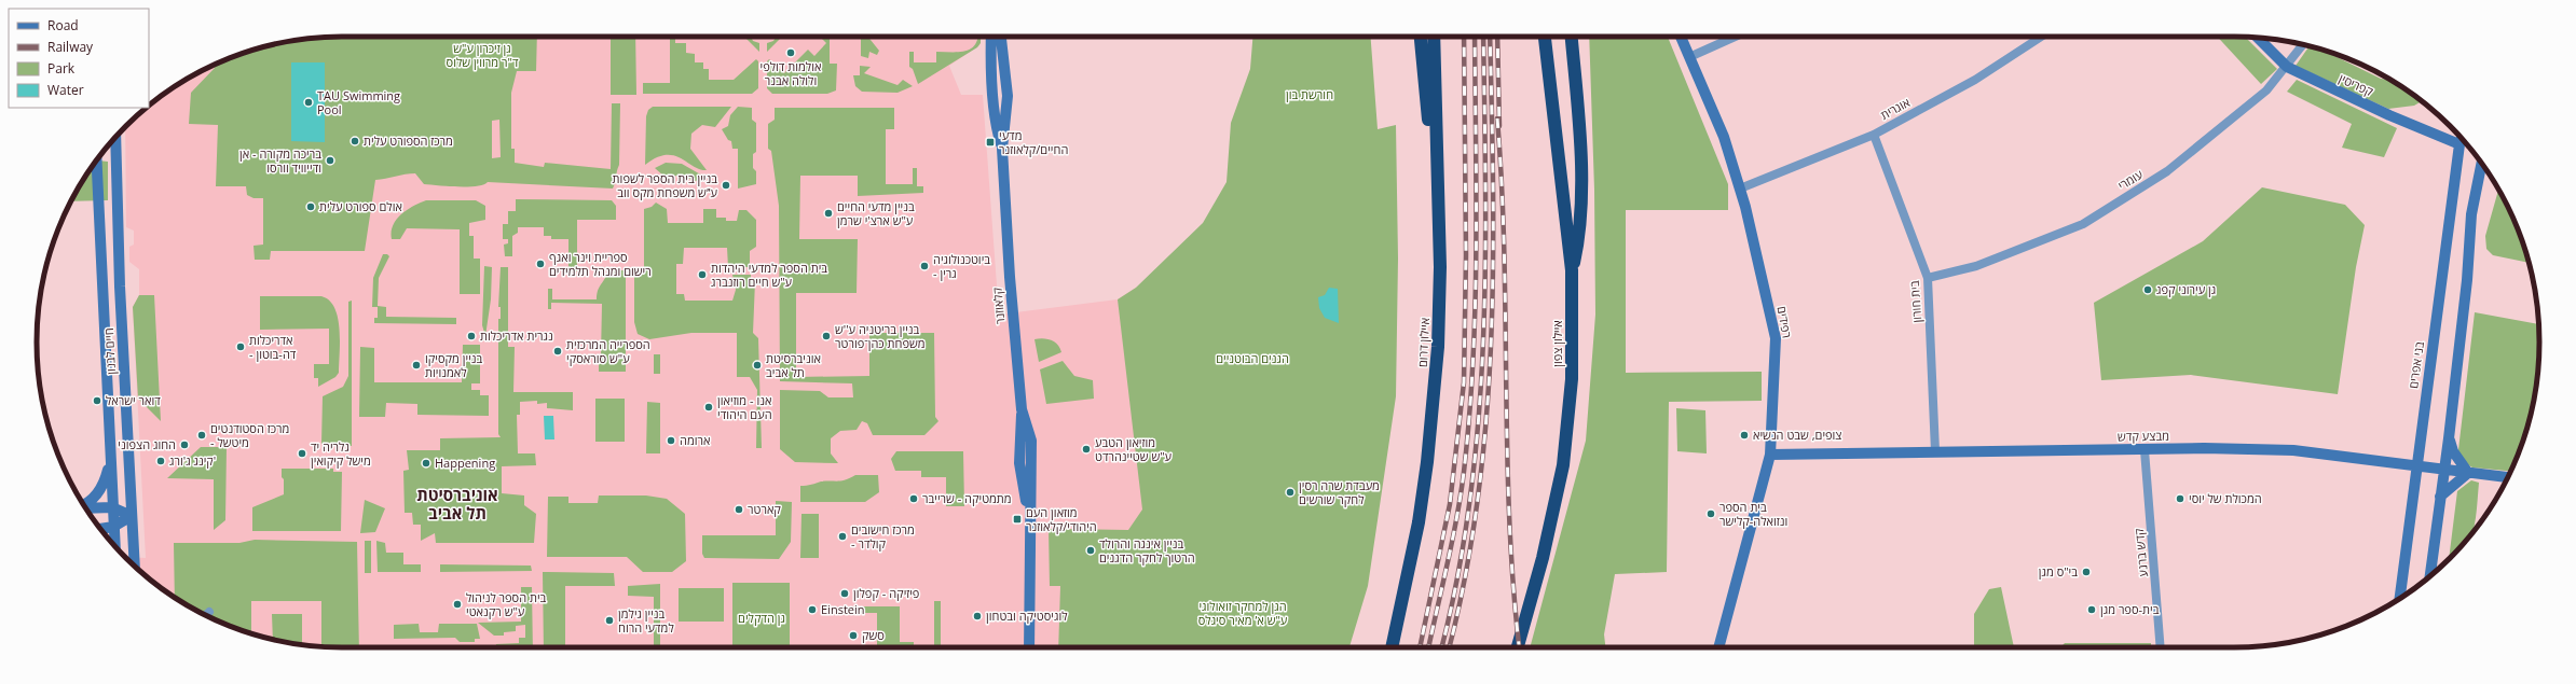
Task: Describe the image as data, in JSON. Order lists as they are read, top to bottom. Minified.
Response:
{"streets":{"highway":["איילון דרום","איילון צפון"],"street":["קפריסין","אוגרית","עומרי","בית חורון","קלאוזנר","רפידים","חיים לבנון","בני אפרים","מבצע קדש","קדש ברנע"]},"crossings":[["קפריסין","עומרי"],["קפריסין","בני אפרים"],["אוגרית","בית חורון"],["אוגרית","רפידים"],["עומרי","בית חורון"],["בית חורון","מבצע קדש"],["רפידים","מבצע קדש"],["בני אפרים","מבצע קדש"],["מבצע קדש","קדש ברנע"]],"districts":["אוניברסיטת תל אביב"],"parks":["גן זיכרון ע\"ש ד\"ר מרווין שלוס","חורשת בון","הגנים הבוטניים","הגן למחקר זואולוגי ע\"ש א׳ מאיר סיגלס","גן הדקלים"],"places":{"other":["אולמות דולפי ולולה אבנר","TAU Swimming Pool","מרכז הספורט עלית","בריכה מקורה - אן ודייוויד וורסו","בניין בית הספר לשפות ע״ש משפחת מקס ווב","אולם ספורט עלית","בניין מדעי החיים ע\"ש ארצ'י שרמן","ספריית וינר ואגף רישום ומנהל תלמידים","ביוטכנולוגיה - גרין","בית הספר למדעי היהדות ע\"ש חיים רוזנברג","גן עירוני קפג","נגרית אדריכלות","בניין בריטניה ע''ש משפחת כהן־פורטר","אדריכלות - דה-בוטון","הספרייה המרכזית ע\"ש סוראסקי","בניין מקסיקו לאמנויות","אוניברסיטת תל אביב","דואר ישראל","אנו - מוזיאון העם היהודי","מרכז הסטודנטים - מיטשל","צופים, שבט הנשיא","ארומה","החוג הצפוני","מוזיאון הטבע ע\"ש שטיינהרדט","גלריה יד מישל קיקואין","קינג ג'ורג'","Happening","מעבדת שרה רסין לחקר שורשים","מתמטיקה - שרייבר","המכולת של יוסי","קארטר","בית הספר ונזואלה-קלישר","מרכז חישובים - קולדר","בניין אינגה והרולד הרטוך לחקר הדגנים","בי\"ס מגן","פיזיקה - קפלון","בית הספר לניהול ע\"ש רקנאטי","Einstein","בית-ספר מגן","לוגיסטיקה ובטחון","בניין גילמן למדעי הרוח","סשק"],"transit":["מדעי החיים/קלאוזנר","מוזאון העם היהודי/קלאוזנר"]},"legend":["Road","Railway","Park","Water"]}
